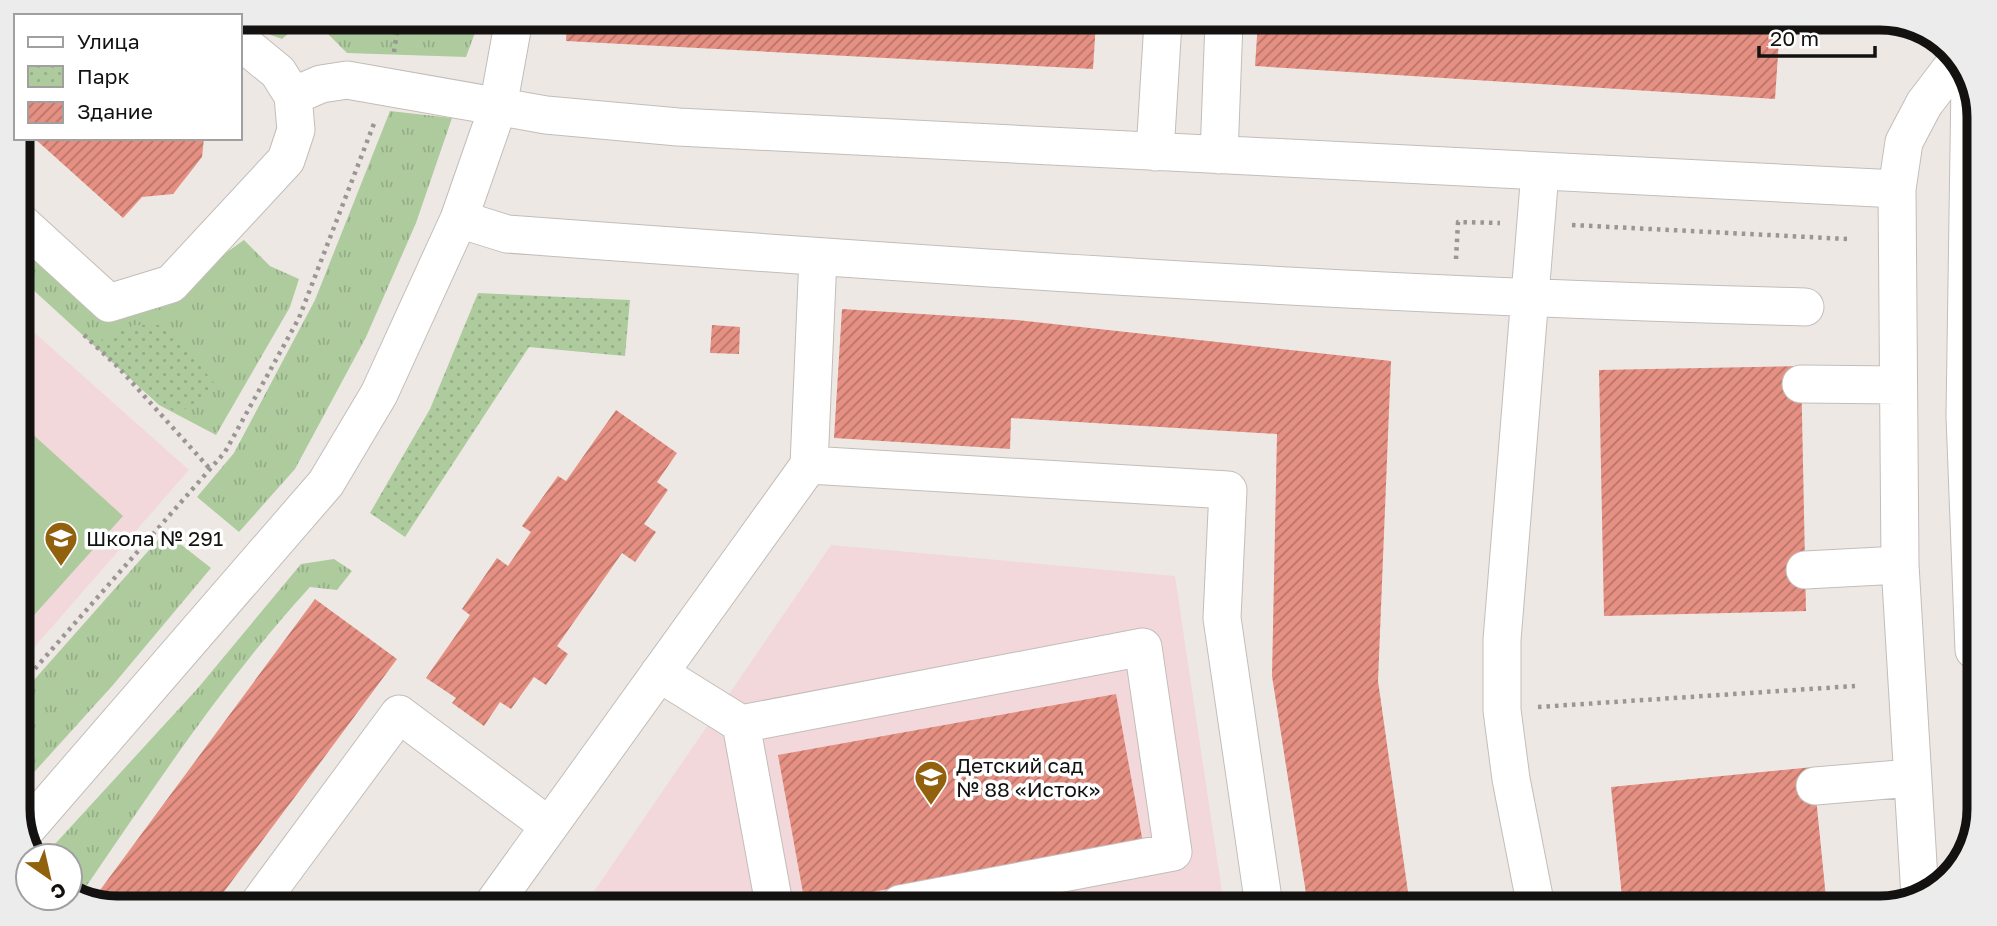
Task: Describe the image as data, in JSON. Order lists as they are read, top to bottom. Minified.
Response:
{"places":{"school or university":["Школа № 291","Детский сад № 88 «Исток»"]},"legend":["Улица","Парк","Здание"],"scale_bar":"20 m","north":"bottom right"}
